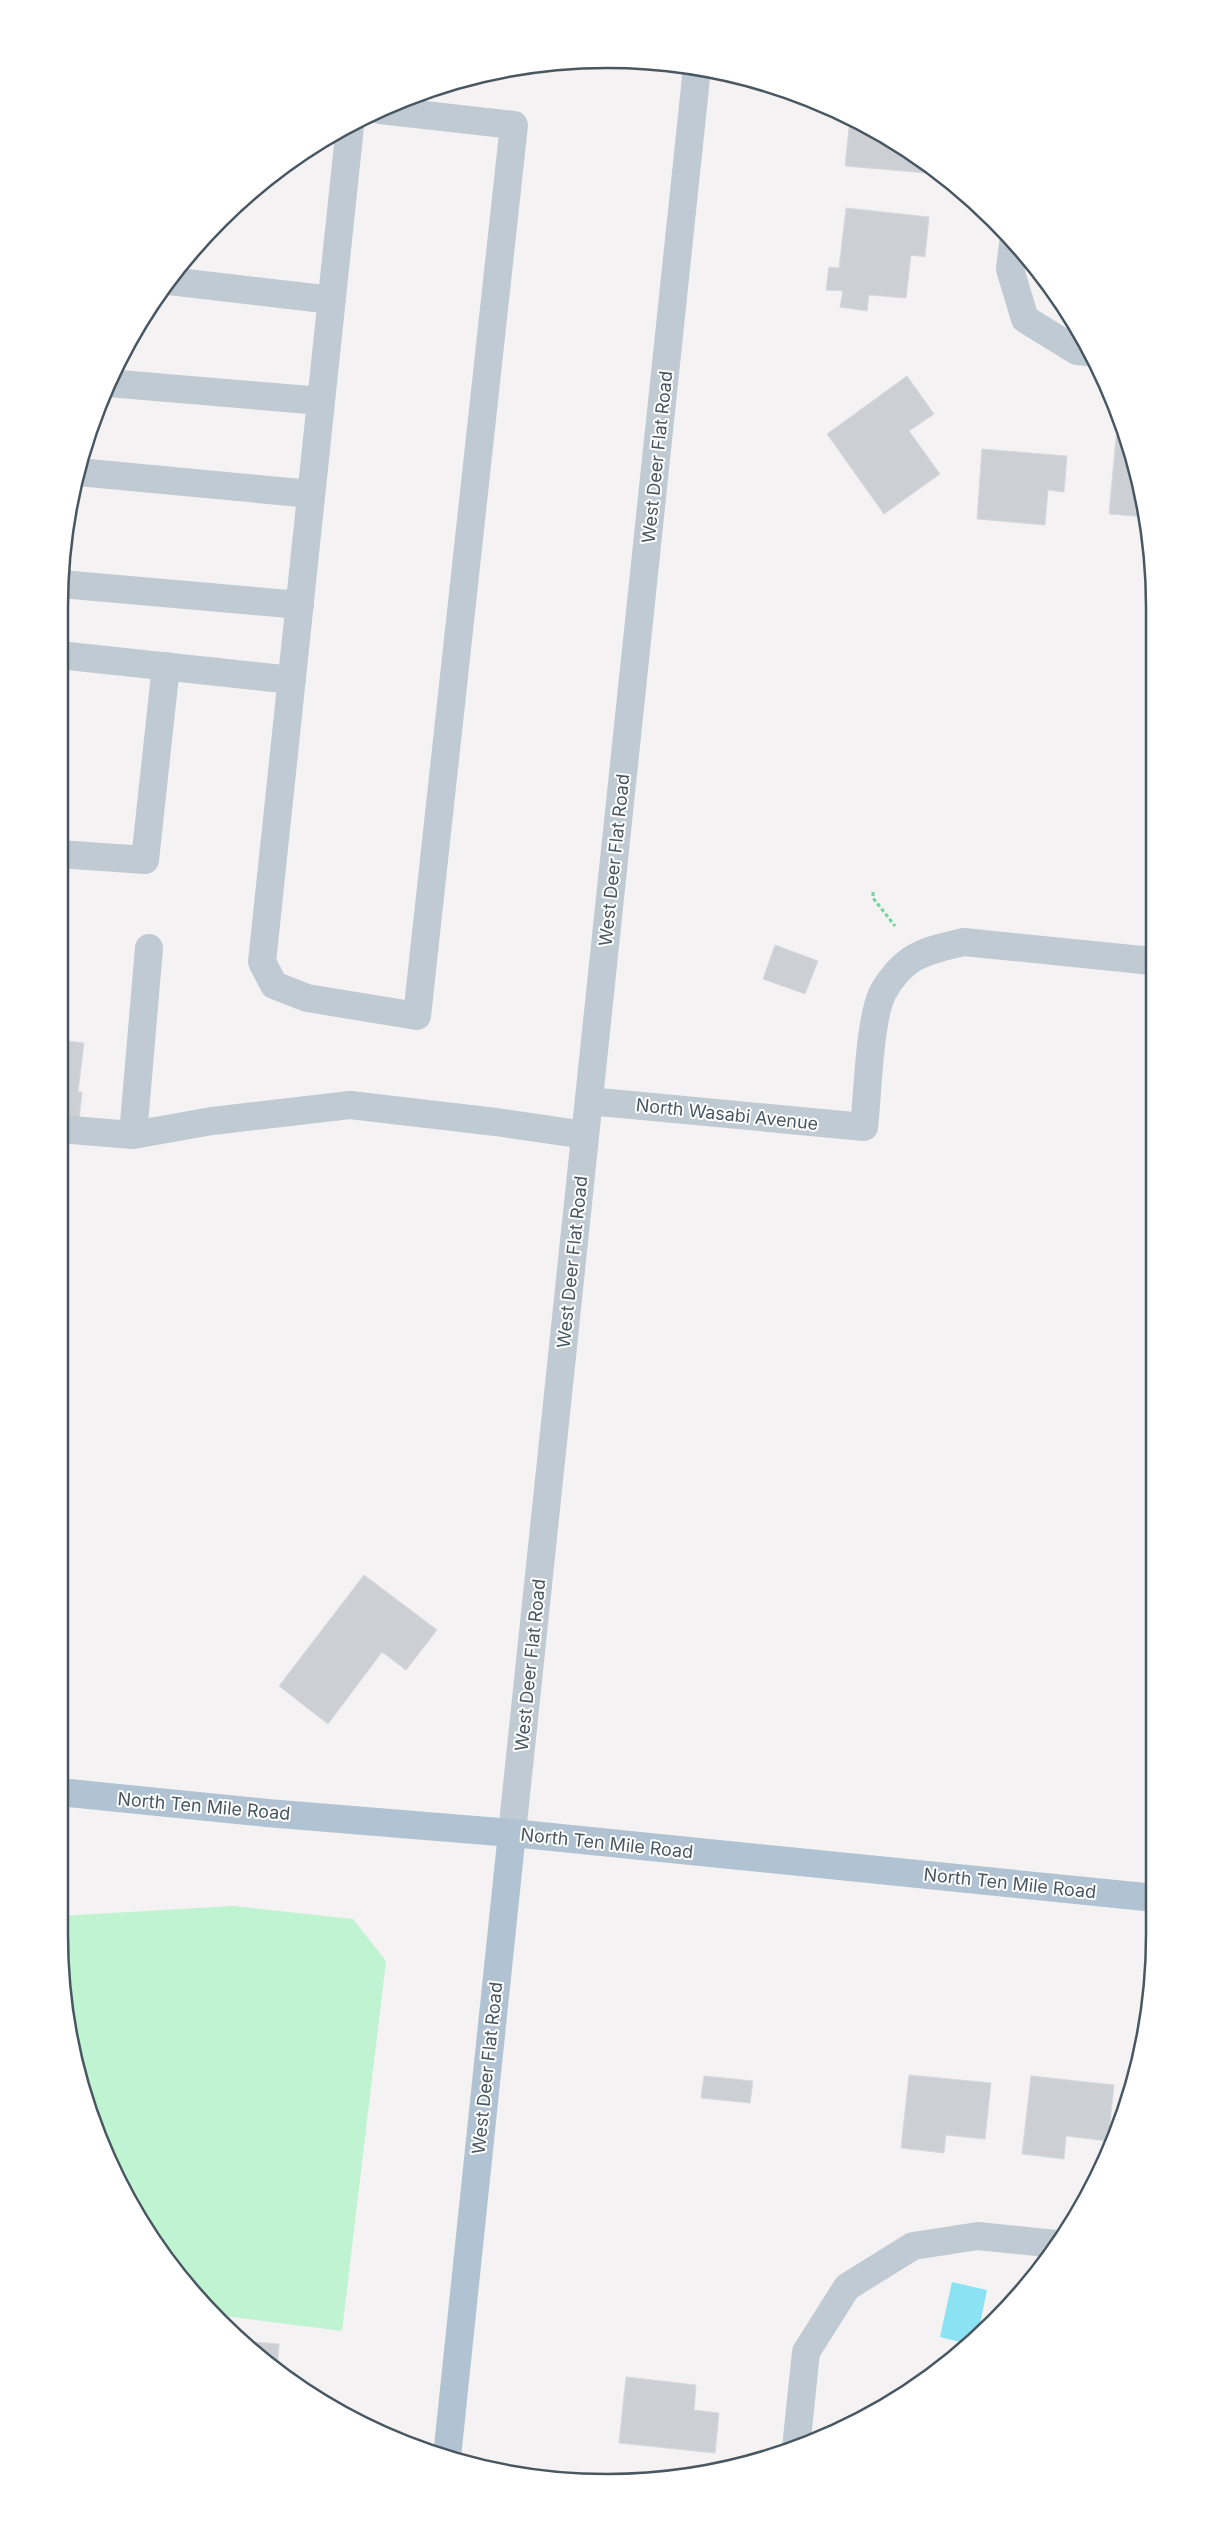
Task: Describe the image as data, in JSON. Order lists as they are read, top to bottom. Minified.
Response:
{"streets":{"main road":["West Deer Flat Road","North Ten Mile Road"],"street":["North Wasabi Avenue"]},"crossings":[["West Deer Flat Road","North Wasabi Avenue"],["West Deer Flat Road","North Ten Mile Road"]]}
